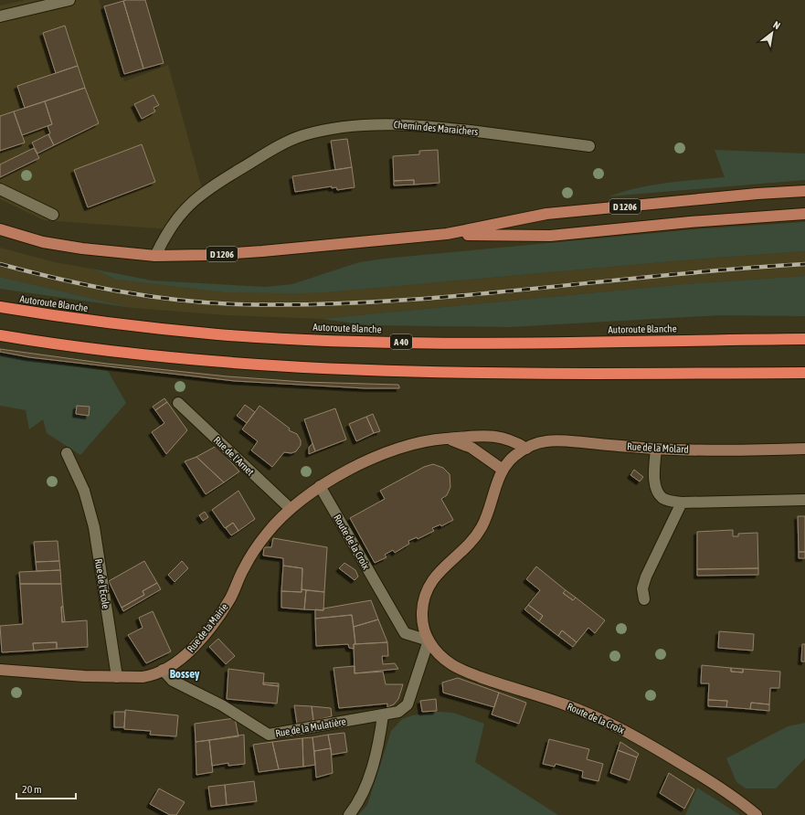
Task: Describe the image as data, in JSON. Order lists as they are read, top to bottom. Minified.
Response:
{"streets":{"highway":["Autoroute Blanche","A 40"],"main road":["D 1206"],"street":["Chemin des Maraichers","Rue de la Molard","Rue de l'Arnet","Route de la Croix","Rue de l'École","Rue de la Mairie","Rue de la Mulatière"]},"crossings":[["Chemin des Maraichers","D 1206"],["Rue de la Molard","Route de la Croix"],["Rue de la Molard","Rue de la Mairie"],["Rue de l'Arnet","Rue de la Mairie"],["Route de la Croix","Rue de la Mairie"],["Route de la Croix","Rue de la Mulatière"],["Rue de l'École","Rue de la Mairie"],["Rue de la Mairie","Rue de la Mulatière"]],"districts":["Bossey"],"scale_bar":"20 m","north":"top right"}
